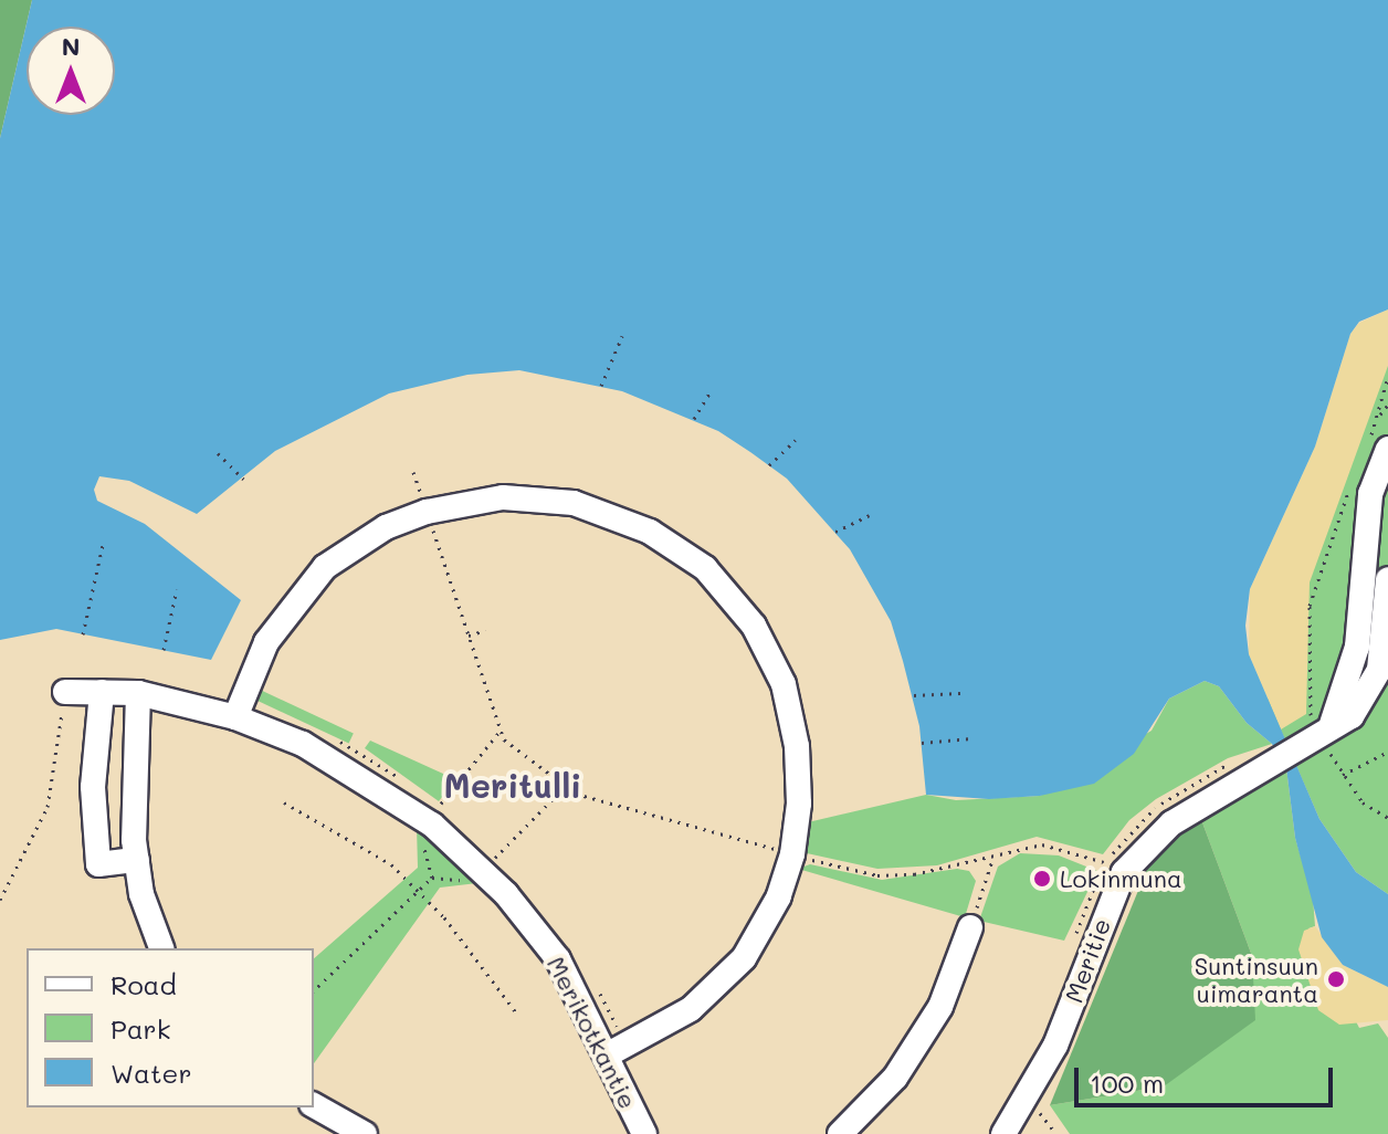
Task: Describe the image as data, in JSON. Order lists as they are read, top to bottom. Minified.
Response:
{"streets":{"street":["Meritie","Merikotkantie"]},"districts":["Meritulli"],"places":["Lokinmuna","Suntinsuun uimaranta"],"legend":["Road","Park","Water"],"scale_bar":"100 m","north":"top"}
